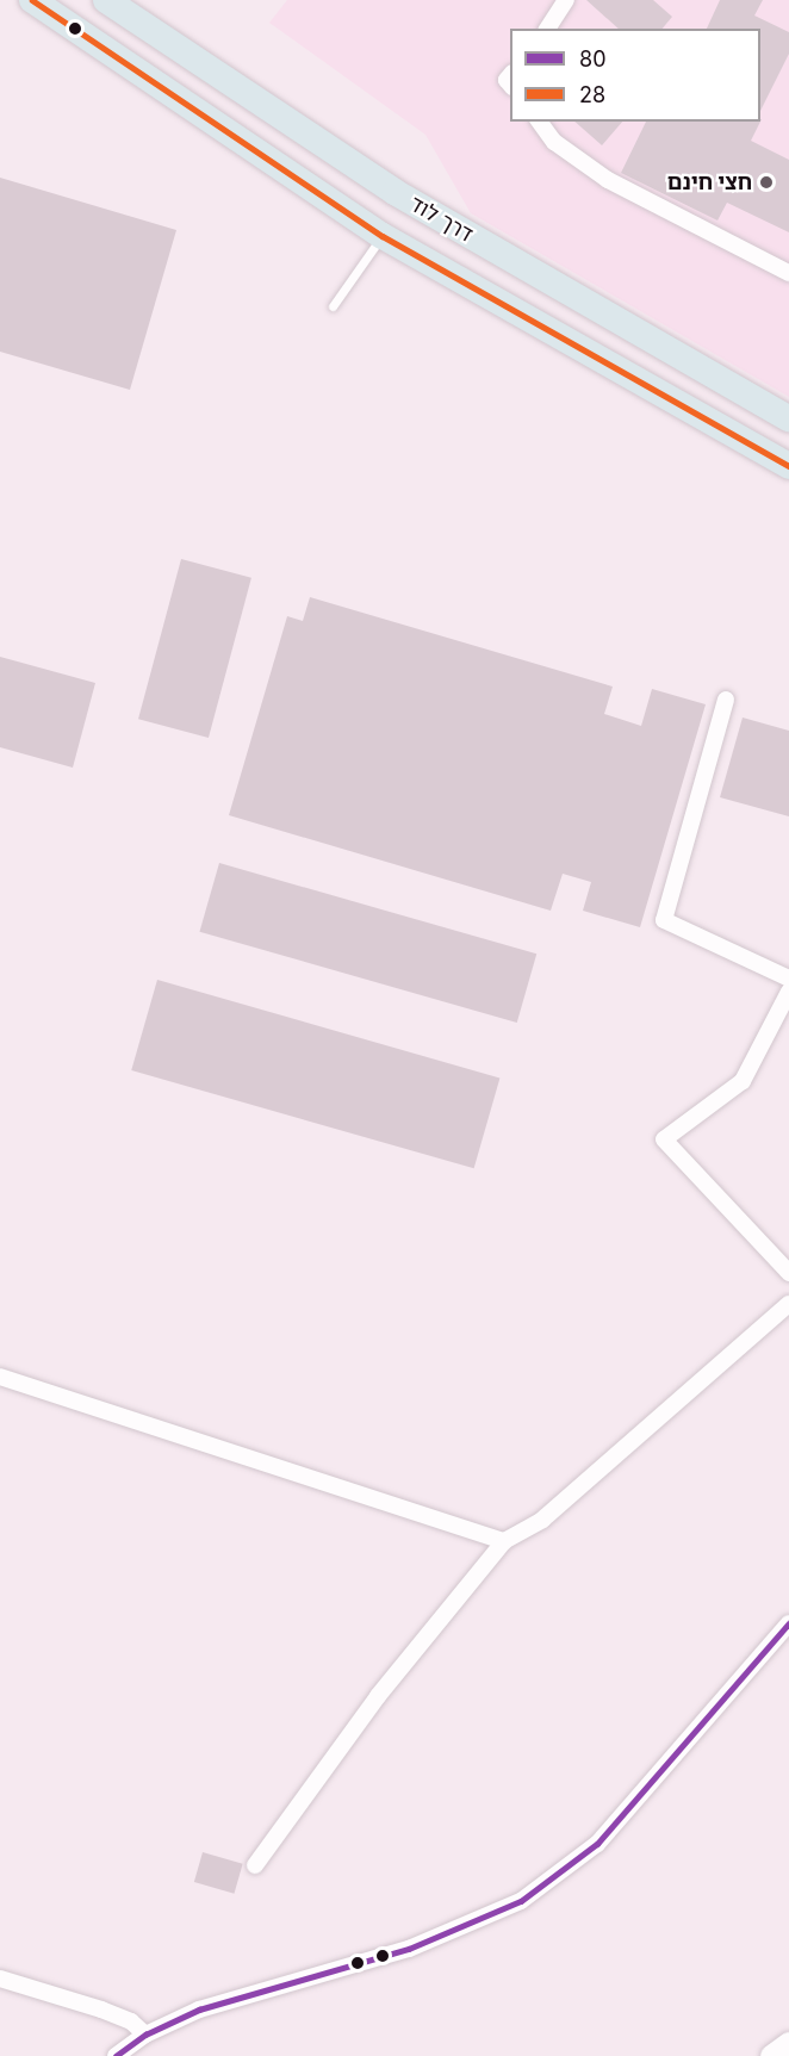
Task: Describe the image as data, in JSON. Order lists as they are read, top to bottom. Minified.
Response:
{"streets":{"main road":["דרך לוד"]},"places":["חצי חינם"],"lines":["transit line 28","transit line 80"],"legend":["80","28"]}
